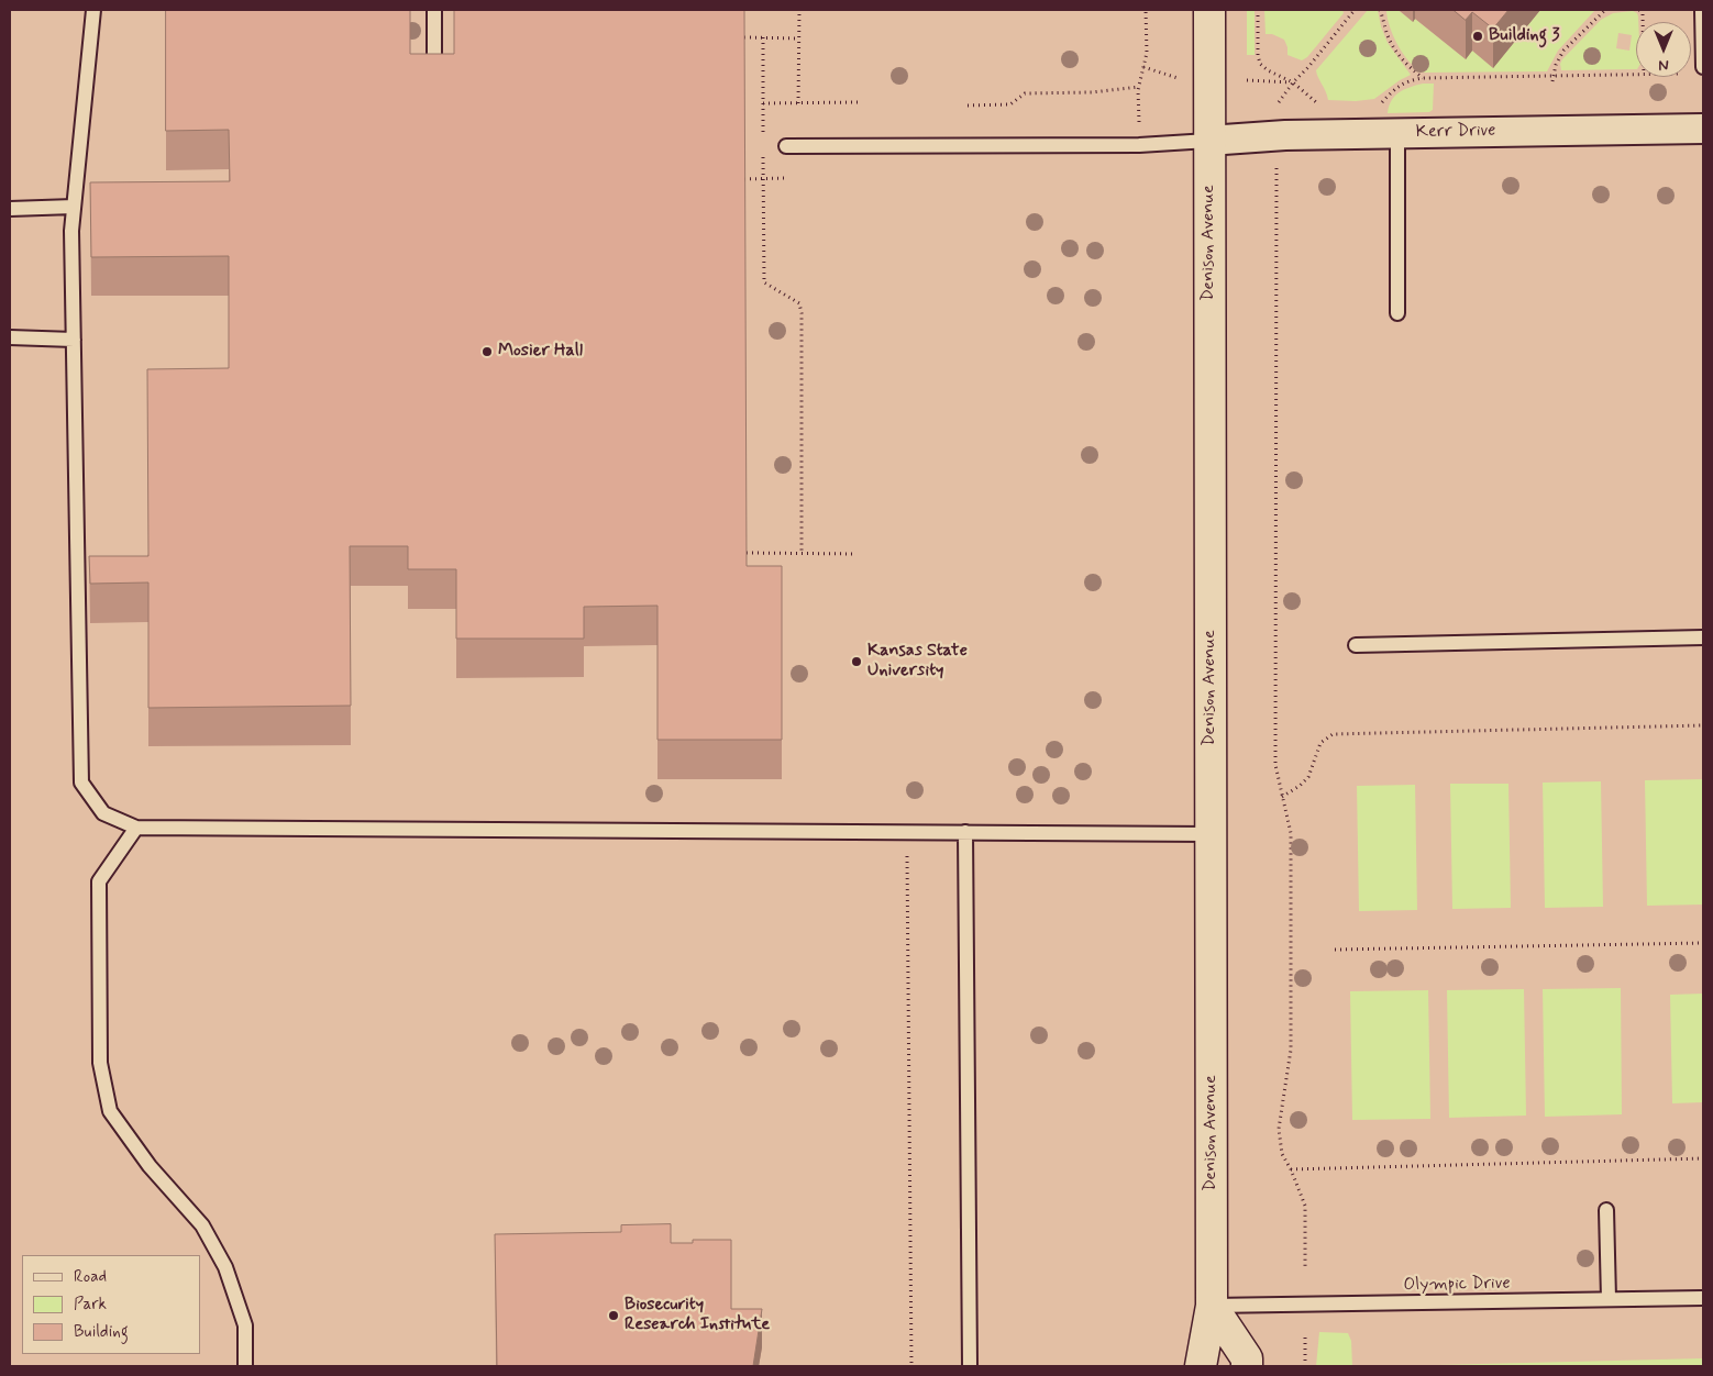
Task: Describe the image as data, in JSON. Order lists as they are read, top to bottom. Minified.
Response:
{"streets":{"street":["Kerr Drive","Denison Avenue"],"lane":["Olympic Drive"]},"crossings":[["Kerr Drive","Denison Avenue"],["Denison Avenue","Olympic Drive"]],"places":["Building 3","Mosier Hall","Kansas State University","Biosecurity Research Institute"],"legend":["Road","Park","Building"],"north":"bottom"}
